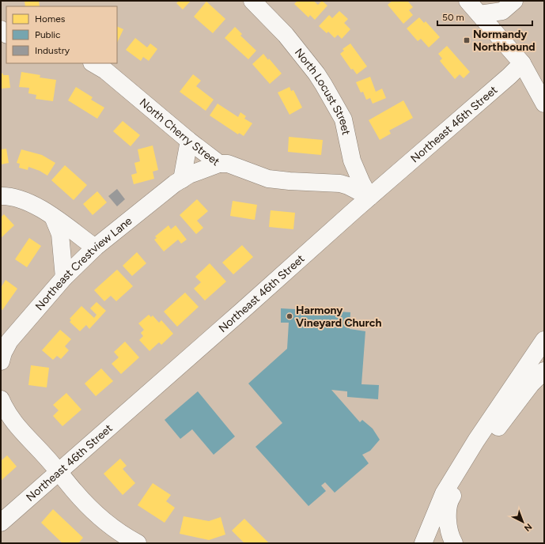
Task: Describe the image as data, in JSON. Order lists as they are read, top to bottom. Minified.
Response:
{"streets":{"main road":["North Locust Street","Northeast 46th Street","North Cherry Street","Northeast Crestview Lane"]},"crossings":[["North Locust Street","Northeast 46th Street"],["North Locust Street","North Cherry Street"],["Northeast 46th Street","North Cherry Street"],["North Cherry Street","Northeast Crestview Lane"]],"places":{"transit":["Normandy Northbound"],"other":["Harmony Vineyard Church"]},"legend":["Homes","Public","Industry"],"scale_bar":"50 m","north":"bottom right"}
